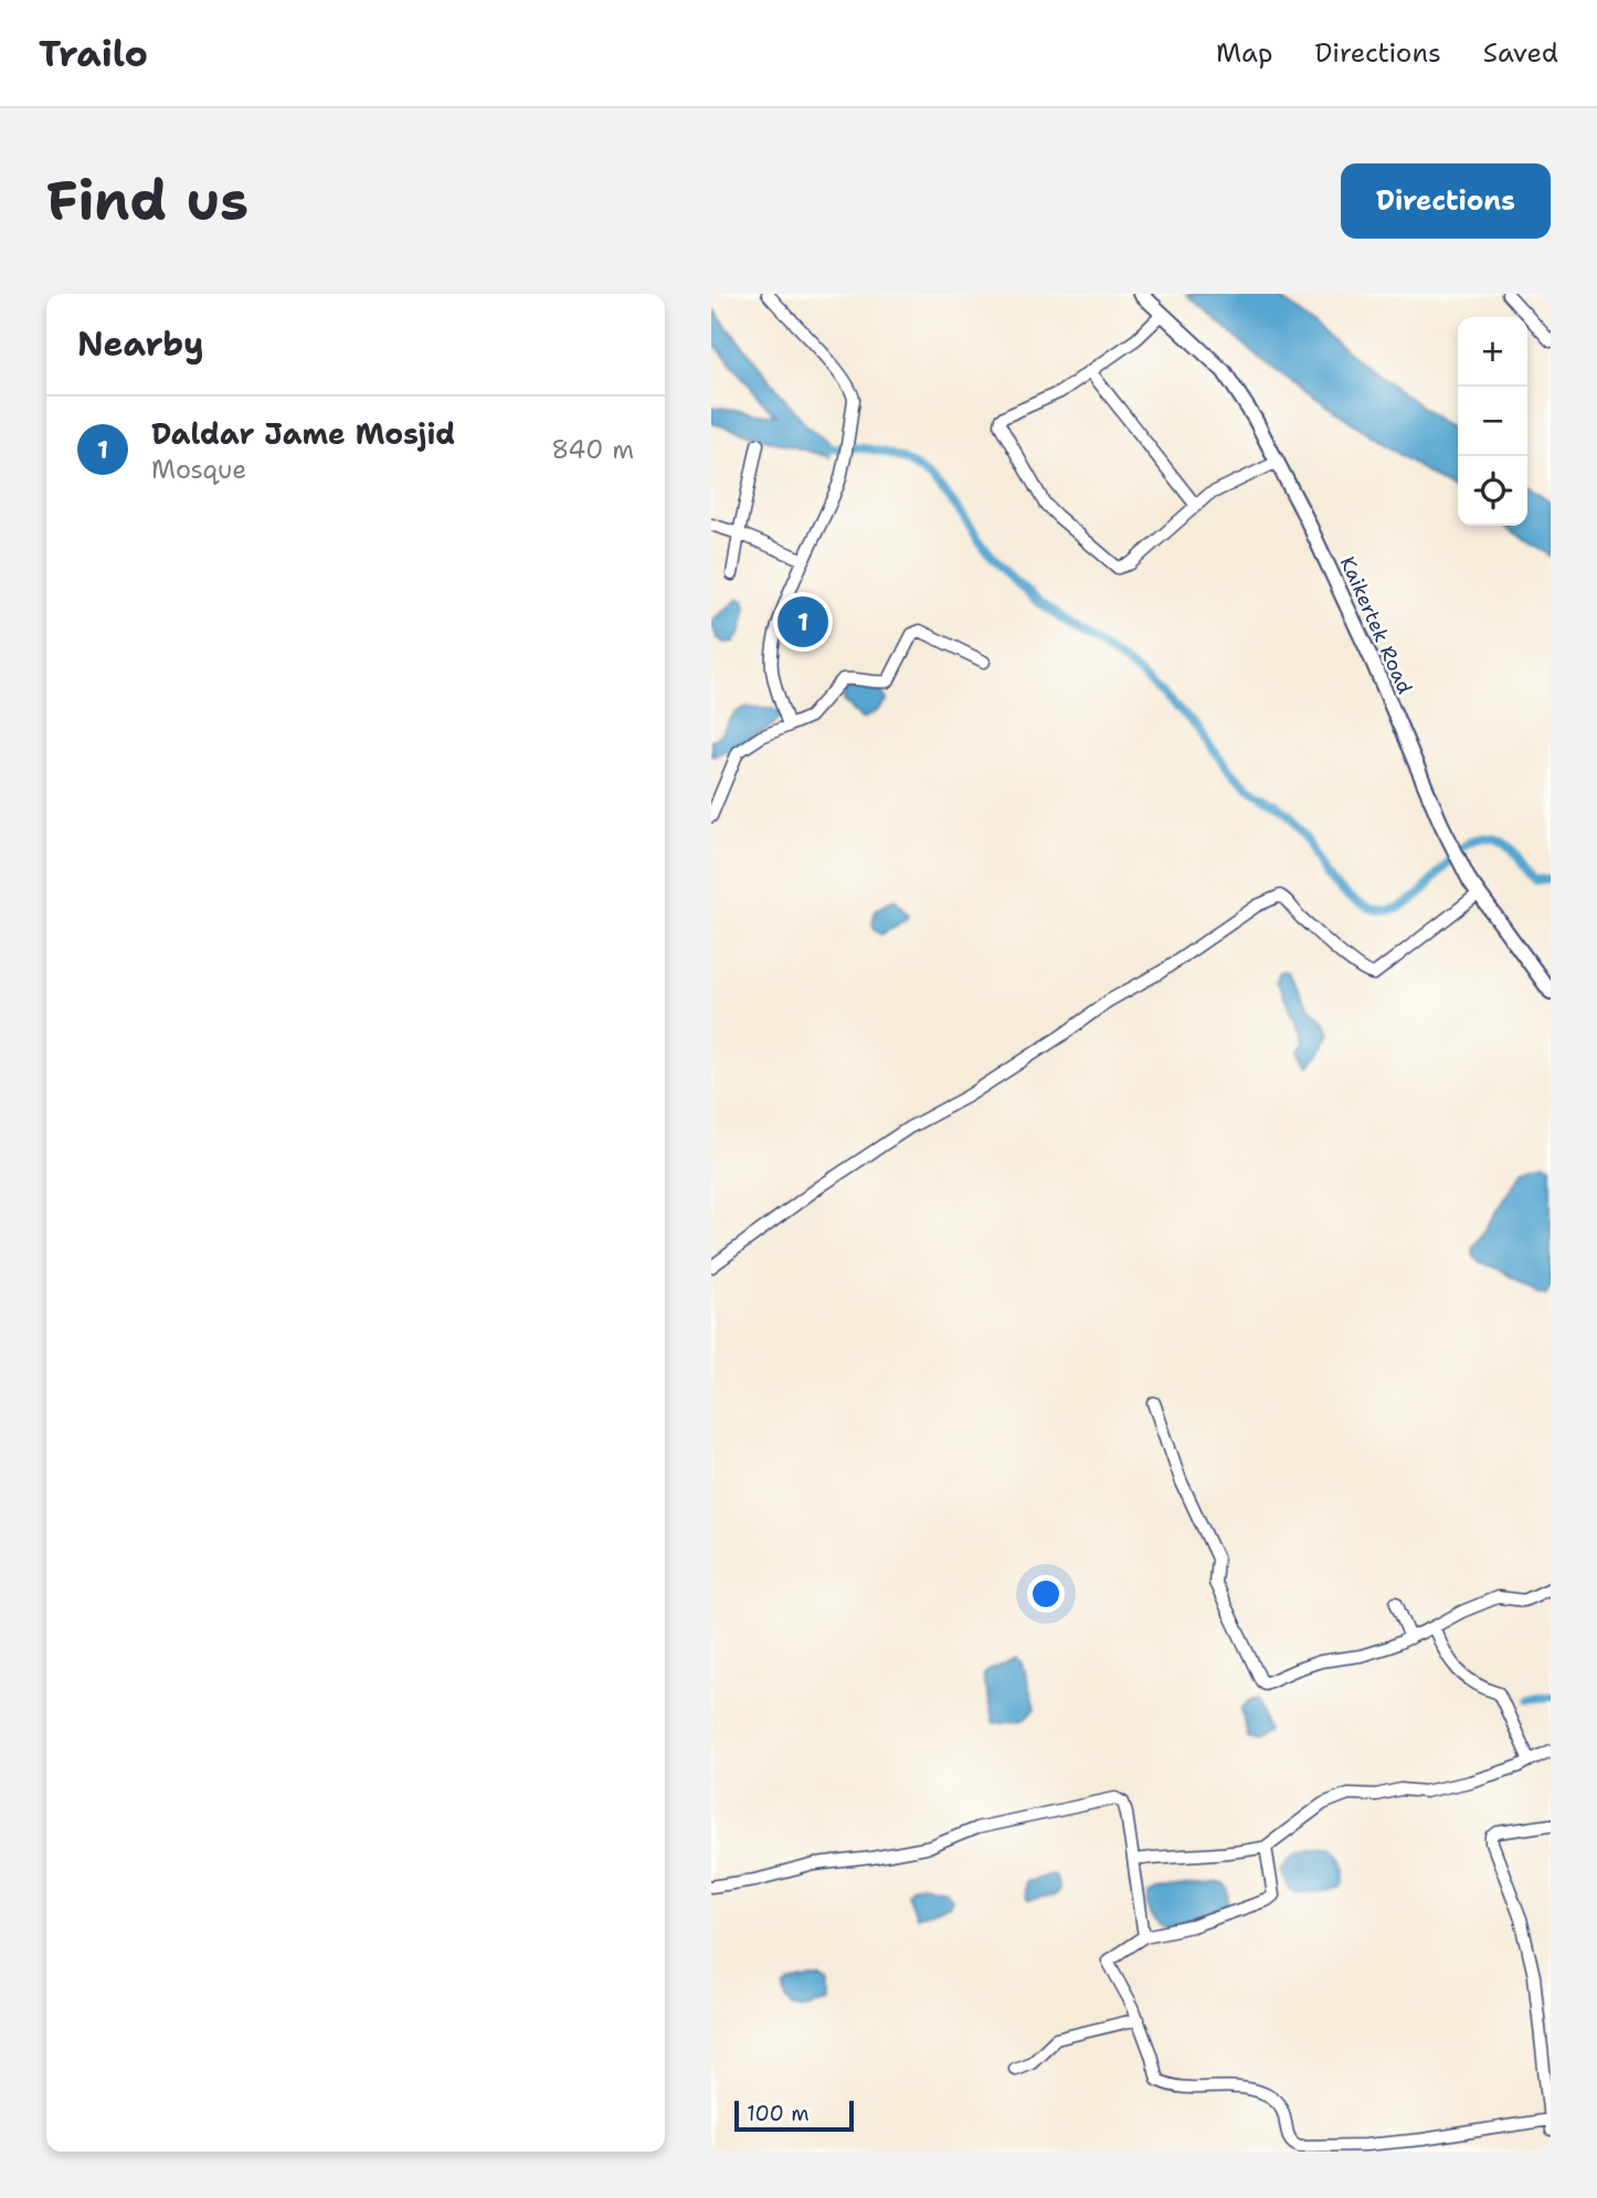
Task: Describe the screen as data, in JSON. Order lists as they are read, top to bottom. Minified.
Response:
{"streets":{"main road":["Kaikertek Road"]},"scale_bar":"100 m","page":{"header":"Trailo","nav":["Map","Directions","Saved"],"buttons":"Directions","title":"Find us","heading":"Nearby","map_buttons":["+","−"],"list":[{"mark":"1","name":"Daldar Jame Mosjid","note":"Mosque","value":"840 m"}],"pins":"1","scale":"100 m"}}
